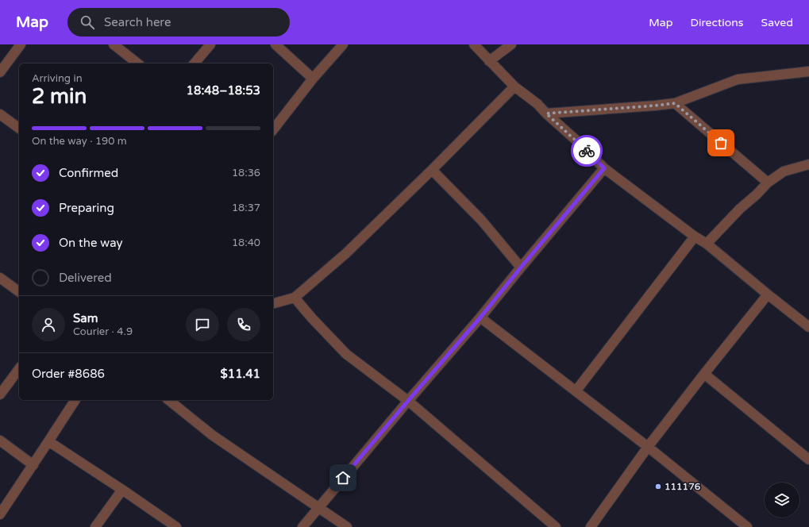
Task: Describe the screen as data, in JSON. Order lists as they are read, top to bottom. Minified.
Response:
{"places":["111176"],"page":{"header":"Map","search":"Search here","nav":["Map","Directions","Saved"],"heading":["2 min","Arriving in","18:48–18:53"],"panel":["Sam","Courier · 4.9","Order #8686","$11.41"],"bar":"On the way · 190 m","list":[["Confirmed","18:36"],["Preparing","18:37"],["On the way","18:40"],"Delivered"]}}
